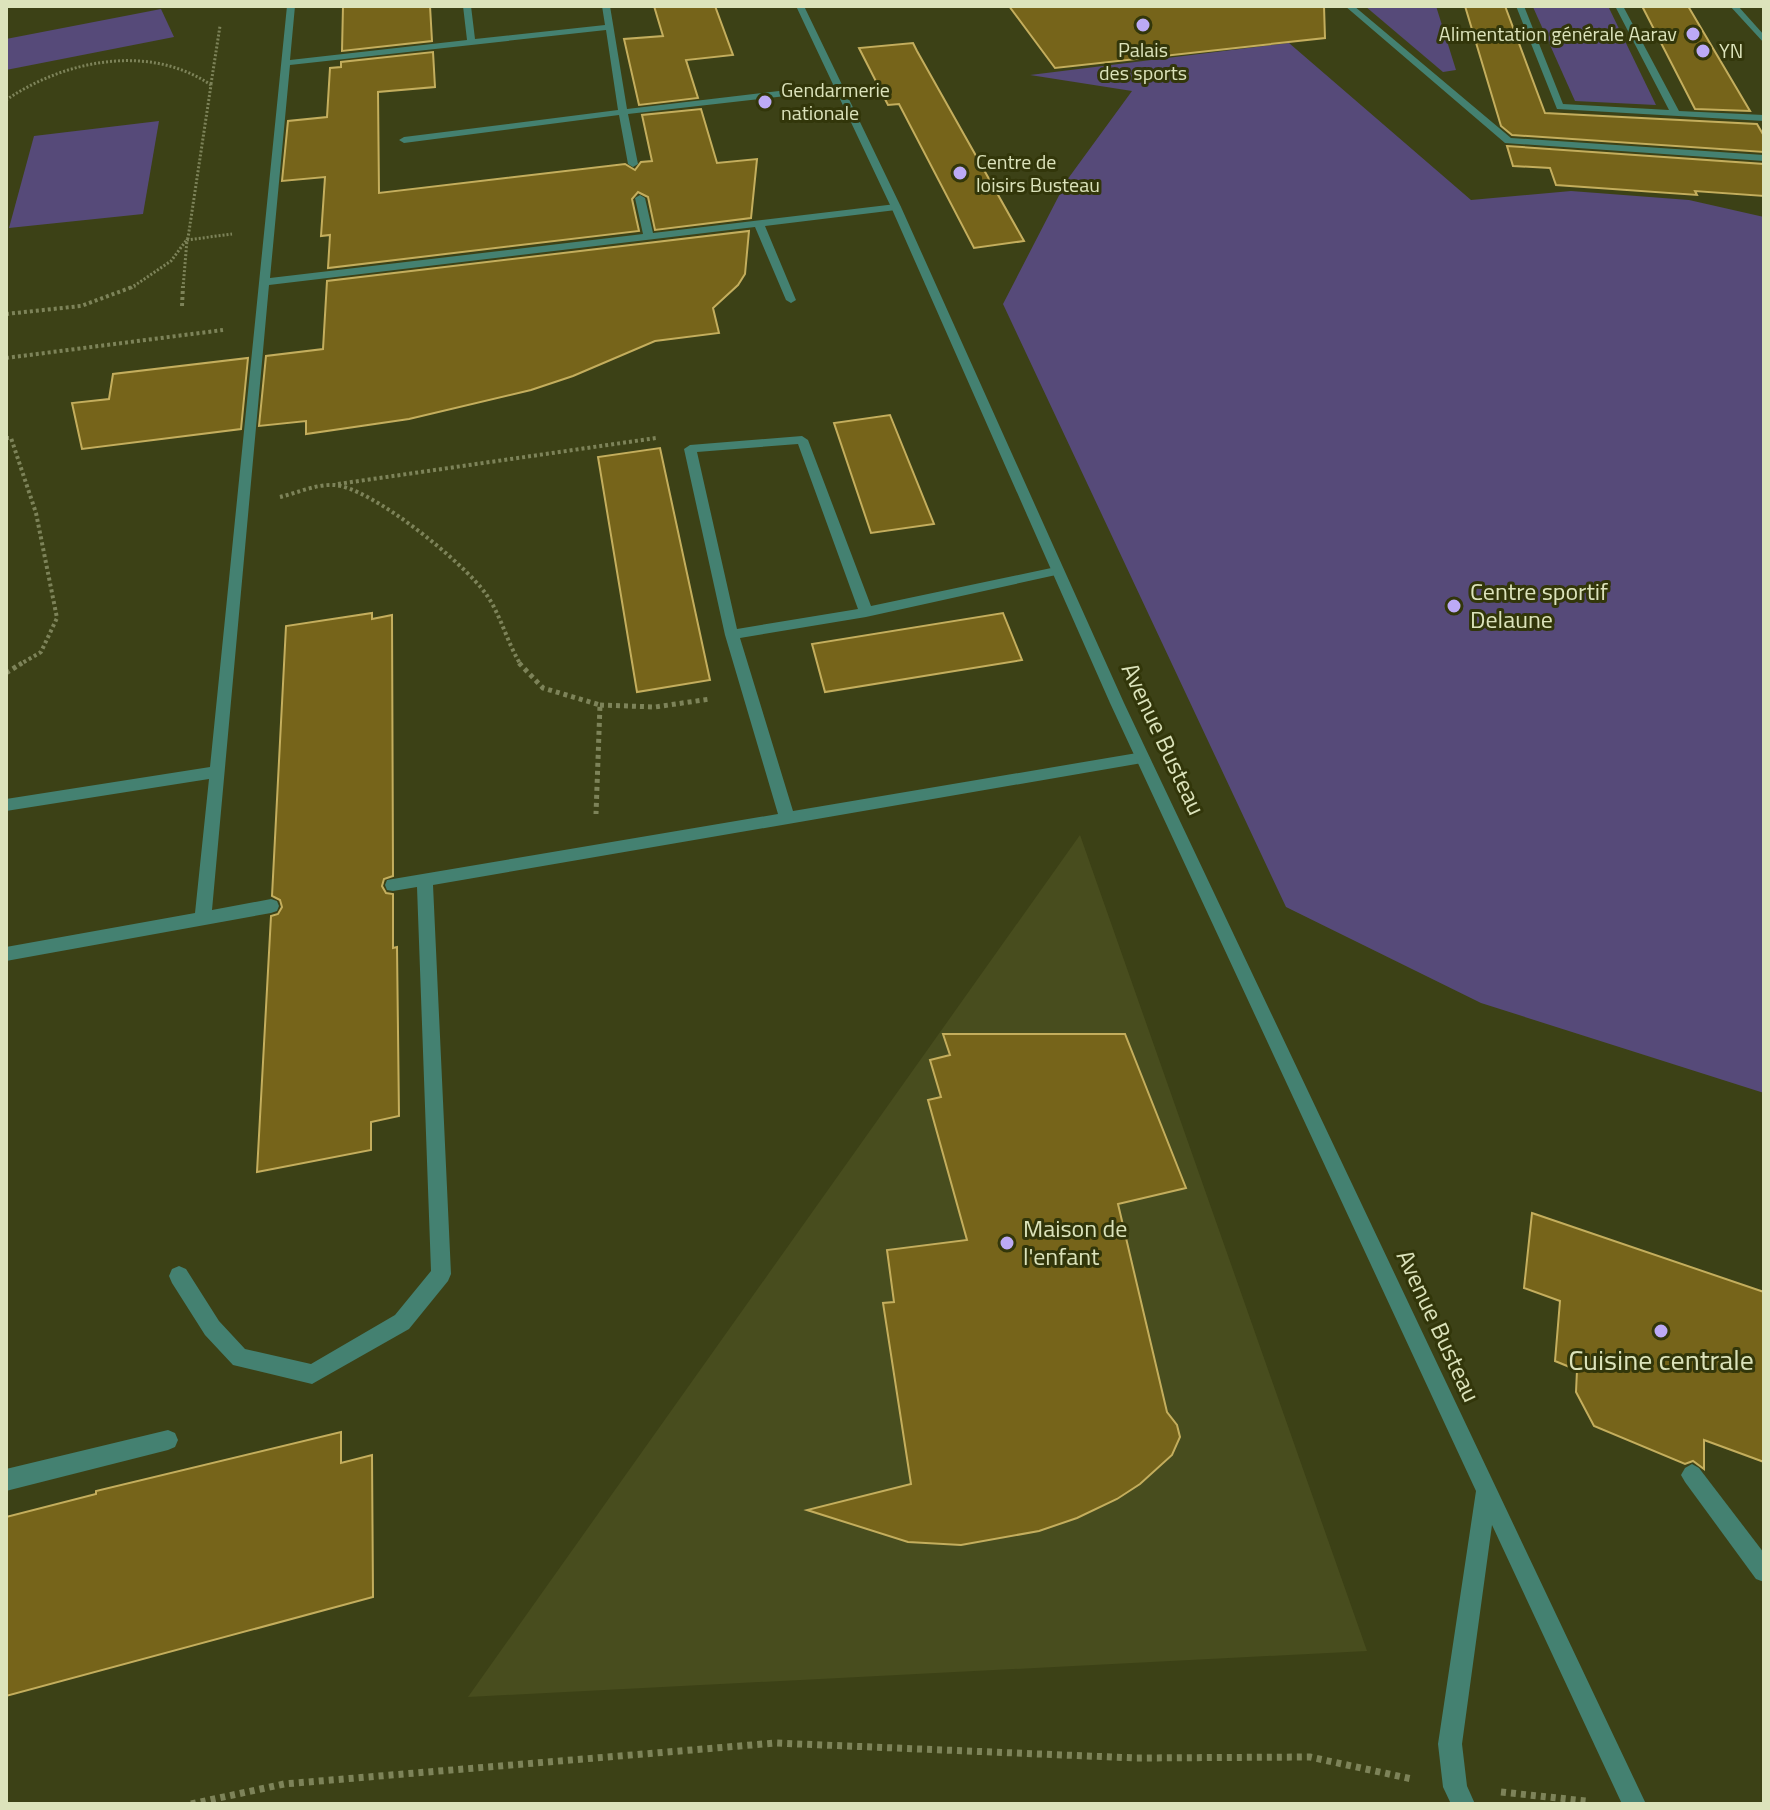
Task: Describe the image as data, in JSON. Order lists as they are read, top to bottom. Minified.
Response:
{"streets":{"street":["Avenue Busteau"]},"places":["Palais des sports","Alimentation générale Aarav","YN","Gendarmerie nationale","Centre de loisirs Busteau","Centre sportif Delaune","Maison de l'enfant","Cuisine centrale"]}
